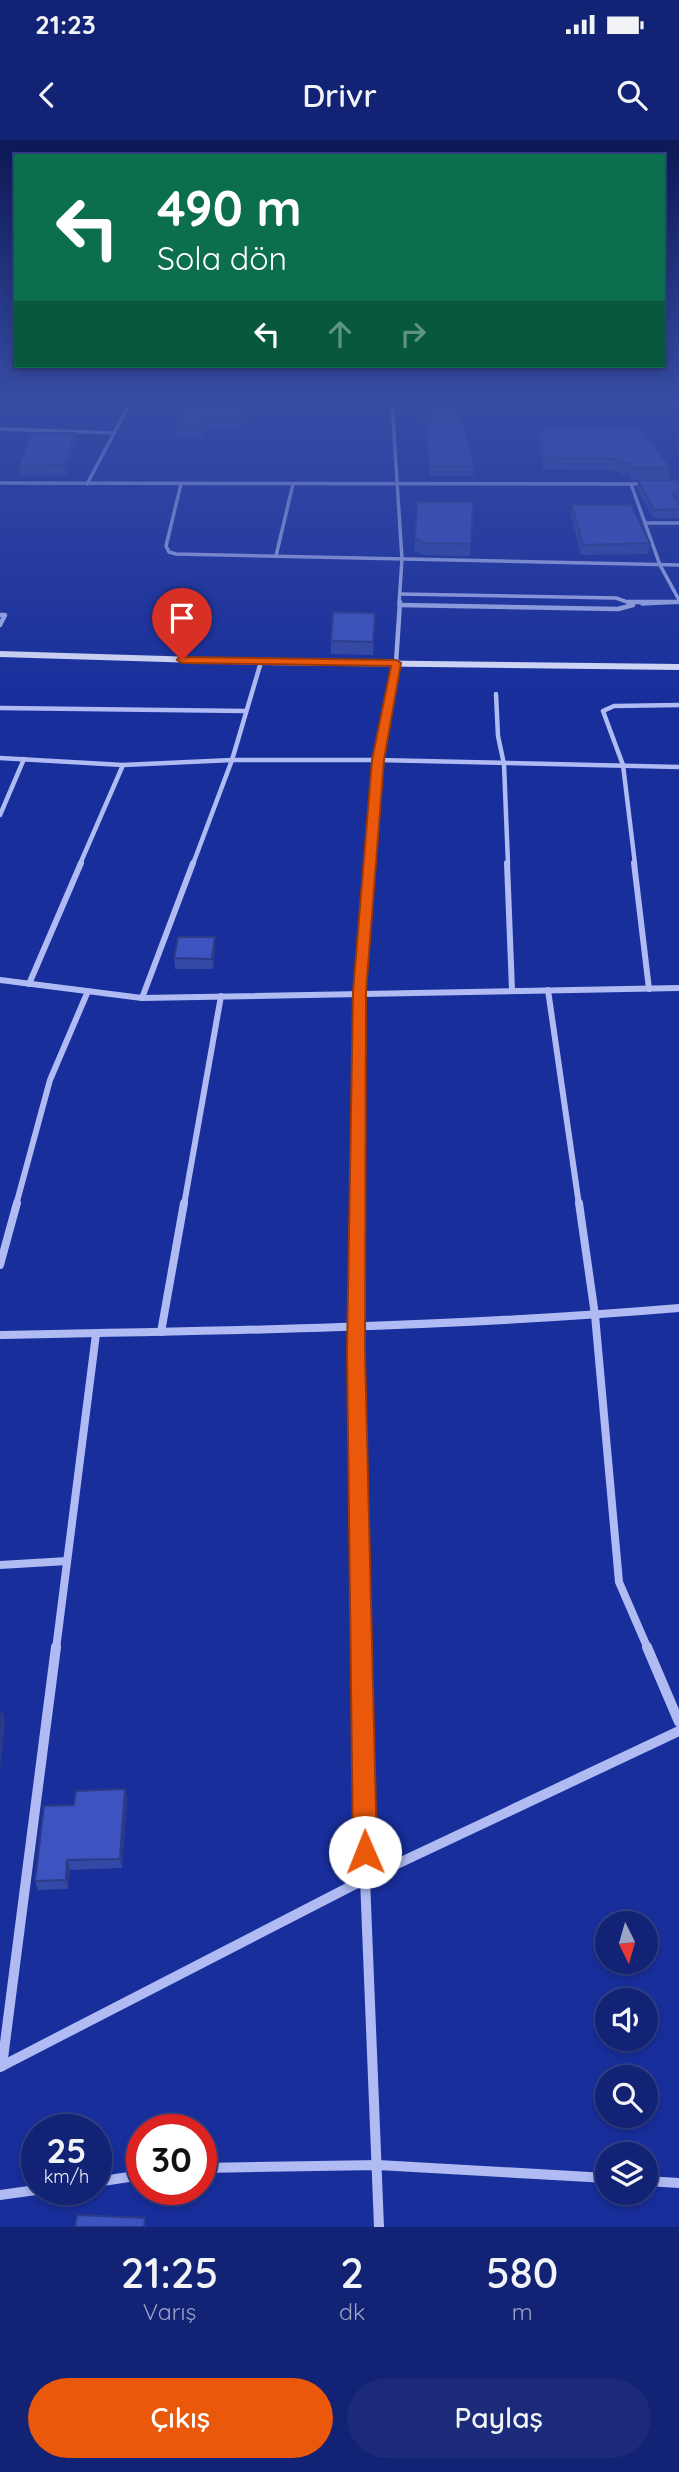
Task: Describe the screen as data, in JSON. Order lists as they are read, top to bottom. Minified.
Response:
{"north":"bottom","page":{"status":"21:23","header":"Drivr","turn":["490 m","Sola dön"],"speed":"25 km/h","limit":"30","eta":["21:25","Varış","2","dk","580","m"],"buttons":["Çıkış","Paylaş"]}}
